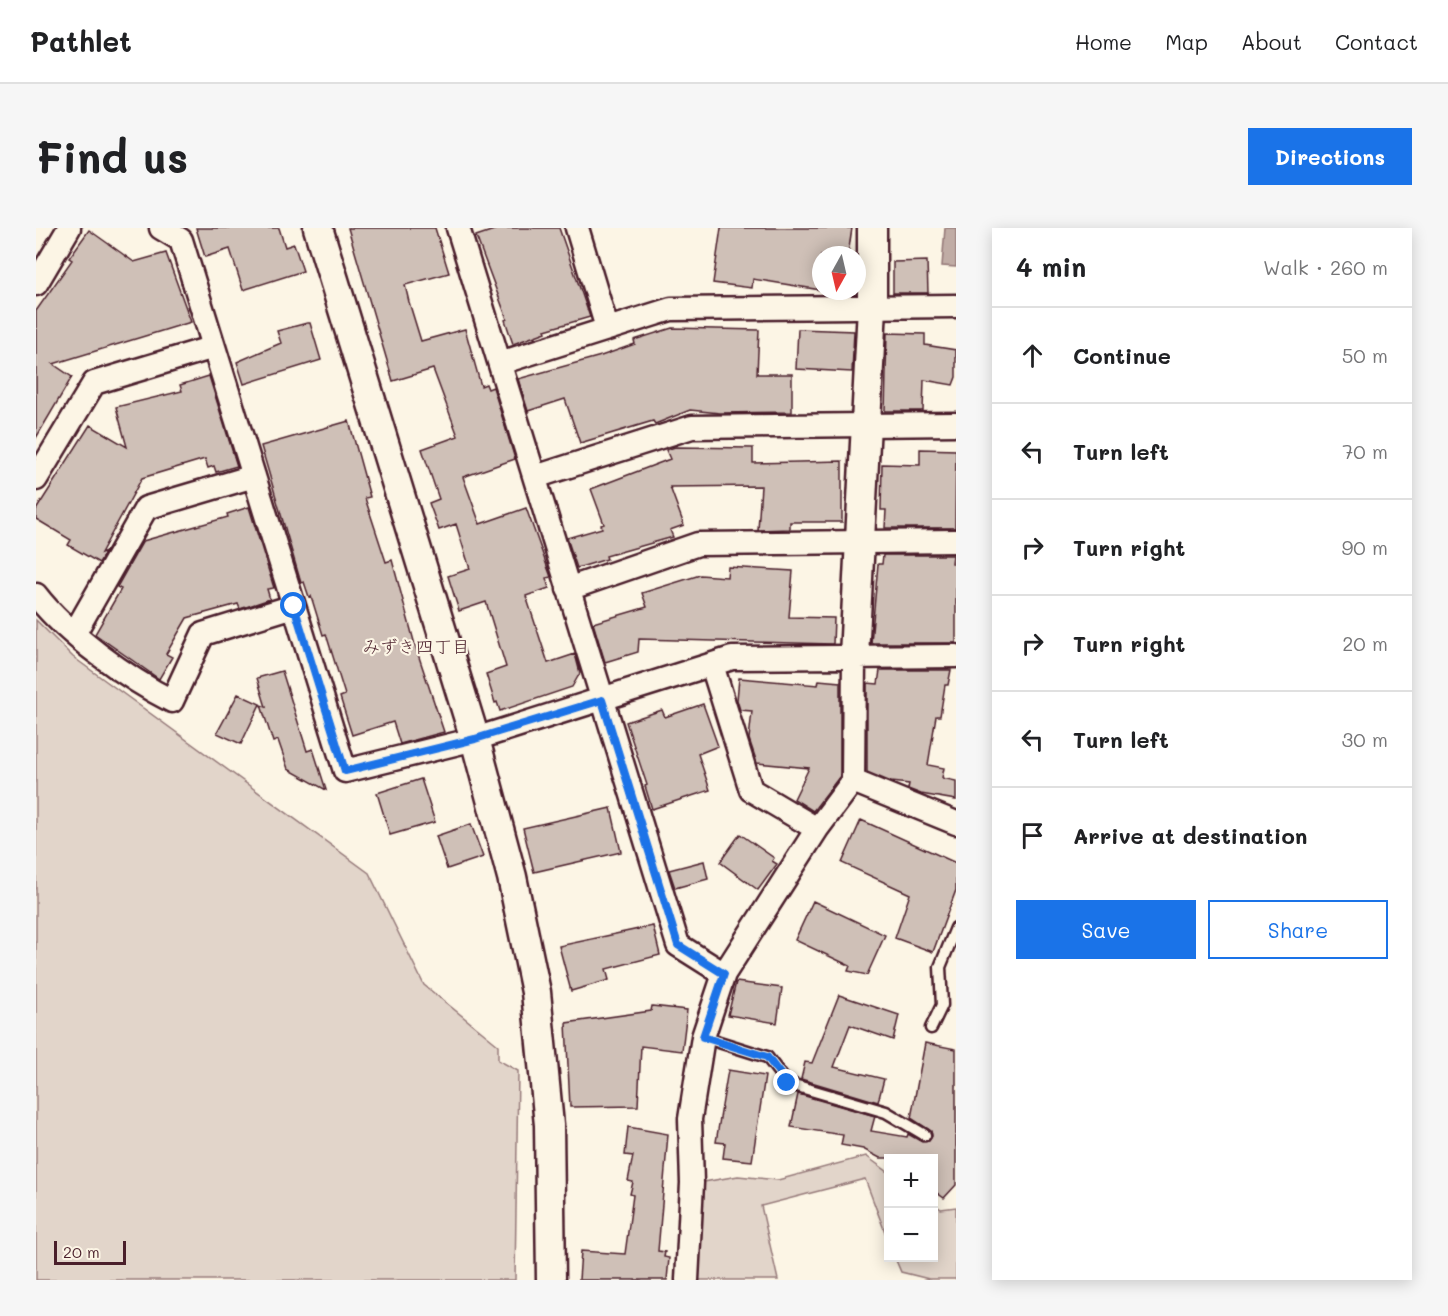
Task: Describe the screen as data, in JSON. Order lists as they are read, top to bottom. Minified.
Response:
{"districts":["みずき四丁目"],"scale_bar":"20 m","north":"bottom","page":{"header":"Pathlet","nav":["Home","Map","About","Contact"],"buttons":["Directions",["Save","Share"]],"title":"Find us","heading":["4 min","Walk · 260 m"],"list":[["Continue","50 m"],["Turn left","70 m"],["Turn right","90 m"],["Turn right","20 m"],["Turn left","30 m"],"Arrive at destination"],"map_buttons":["+","−"],"scale":"20 m"}}
